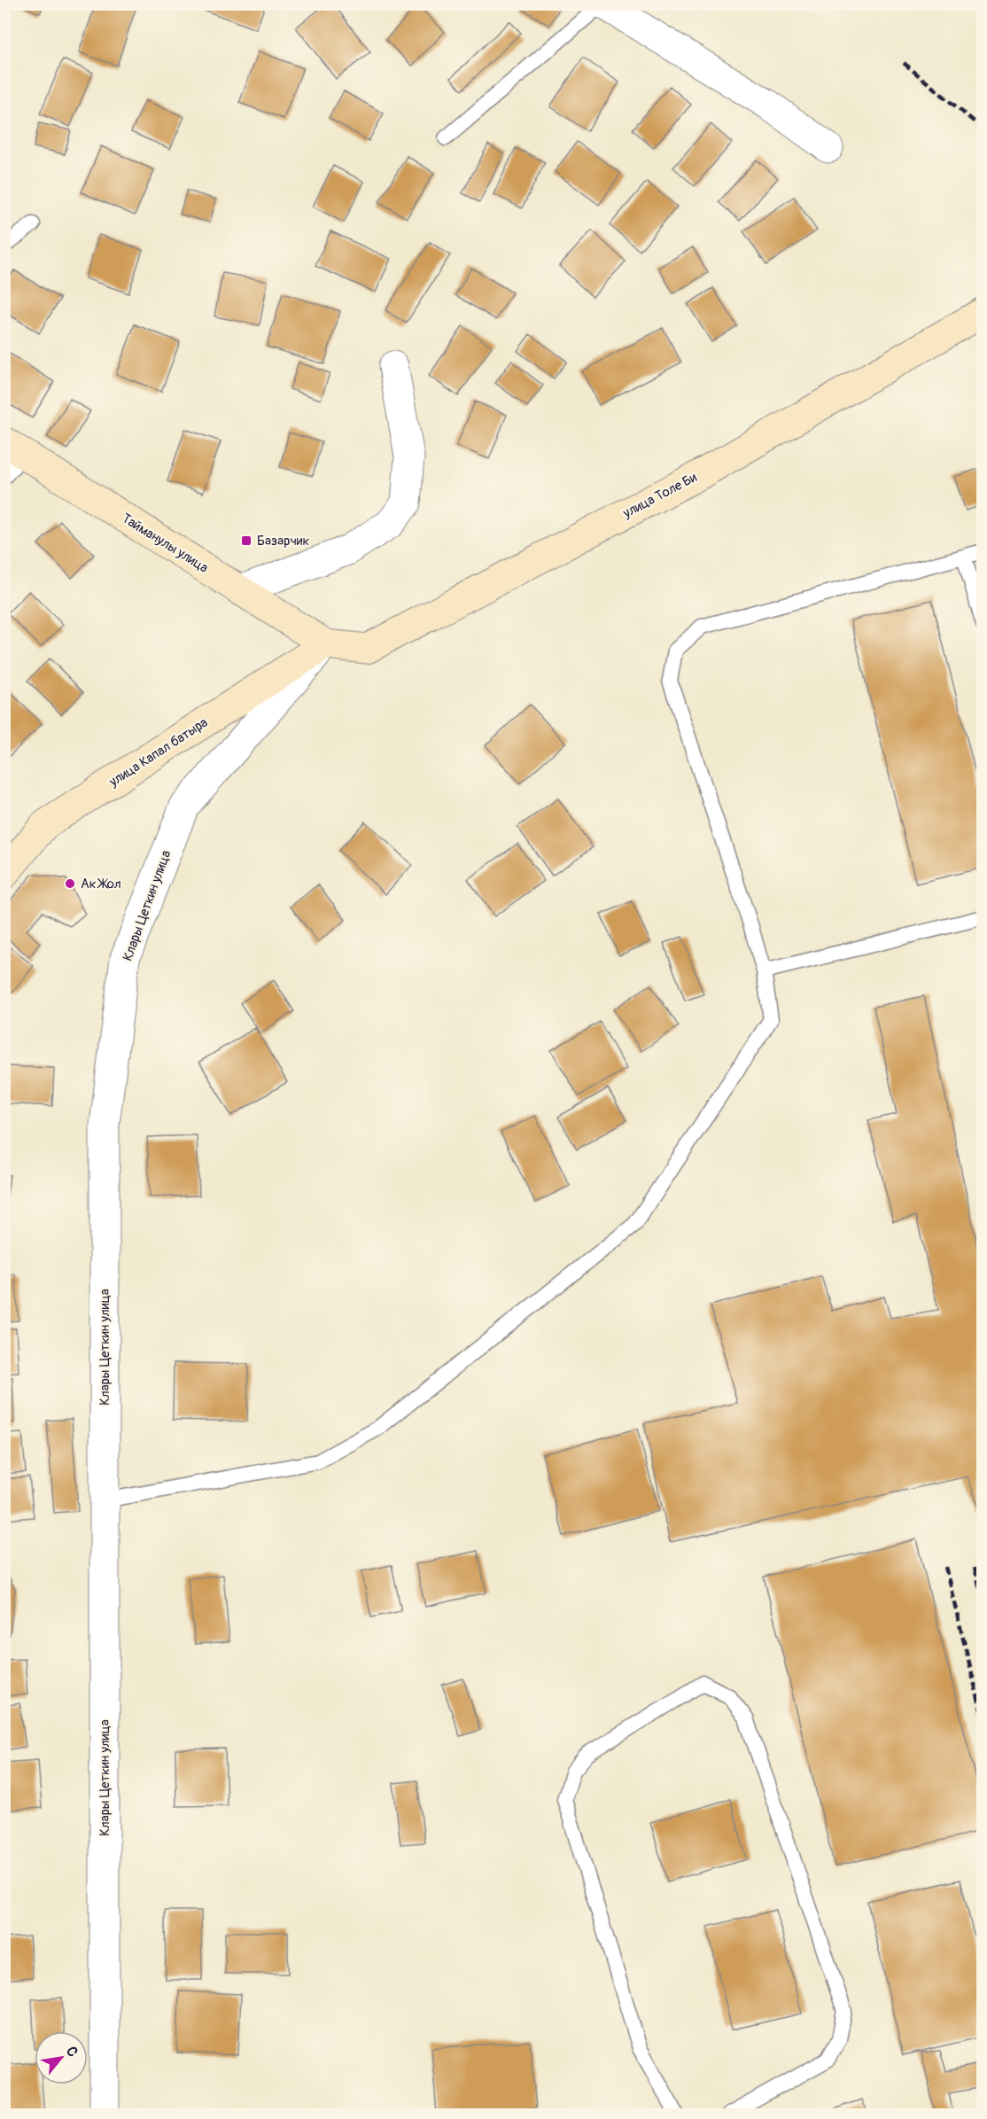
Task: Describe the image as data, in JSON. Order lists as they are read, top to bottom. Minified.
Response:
{"streets":{"main road":["улица Толе Би","Тайманулы улица","улица Капал батыра"],"street":["Клары Цеткин улица"]},"crossings":[["улица Толе Би","Тайманулы улица"],["улица Толе Би","улица Капал батыра"],["улица Толе Би","Клары Цеткин улица"],["Тайманулы улица","улица Капал батыра"],["Тайманулы улица","Клары Цеткин улица"],["улица Капал батыра","Клары Цеткин улица"]],"places":{"transit":["Базарчик"],"other":["Ак Жол"]},"north":"top right"}
